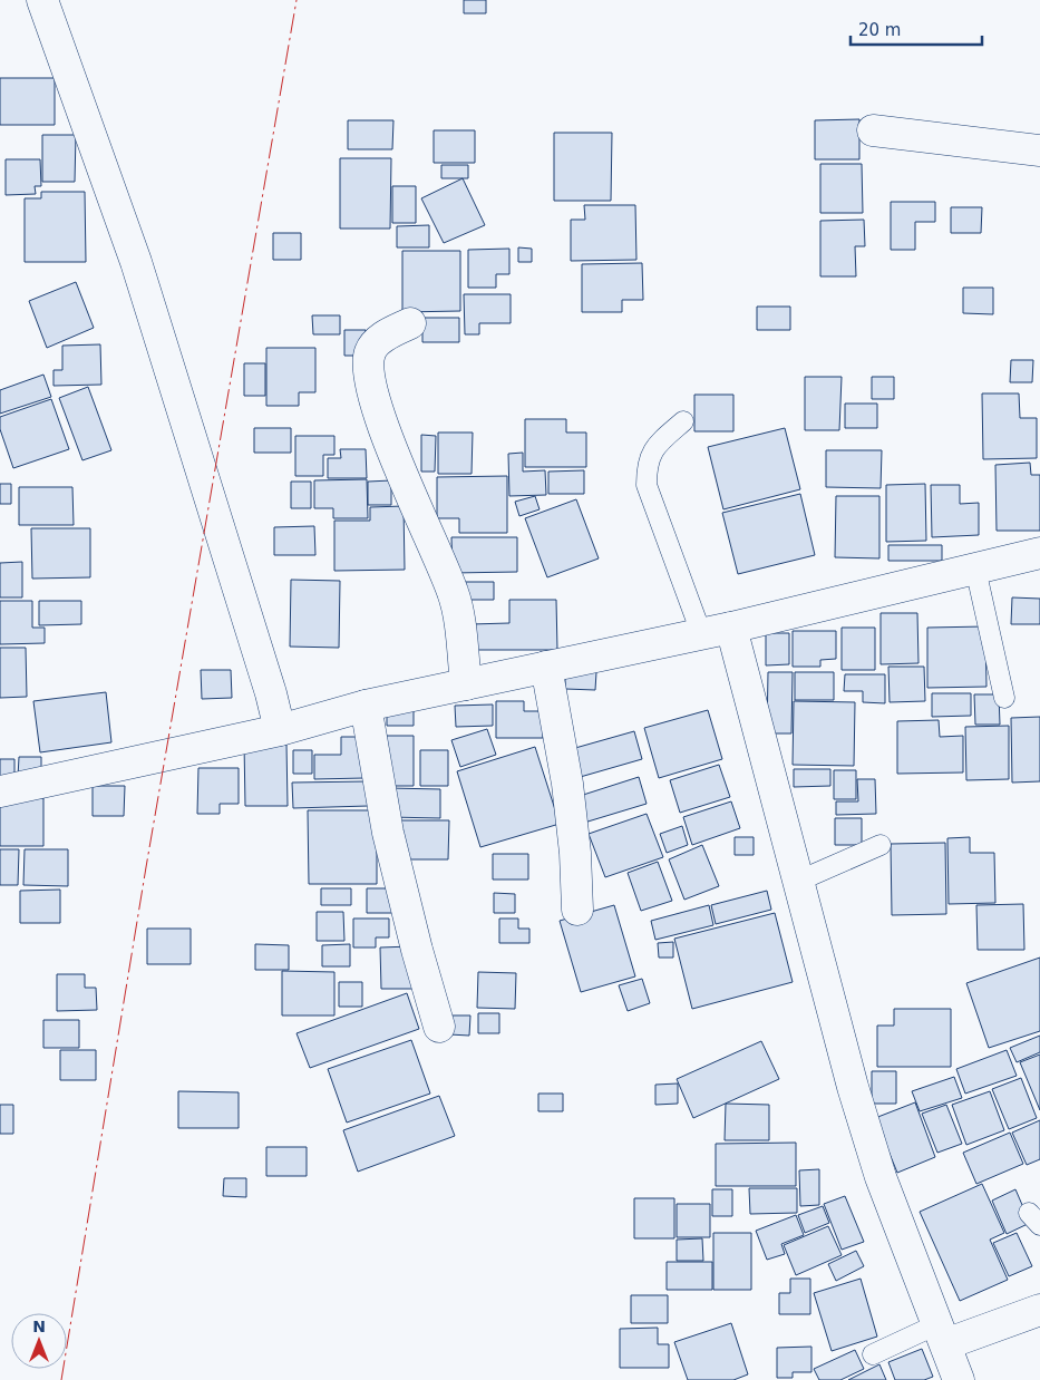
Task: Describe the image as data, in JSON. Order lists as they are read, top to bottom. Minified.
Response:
{"scale_bar":"20 m","north":"top"}
